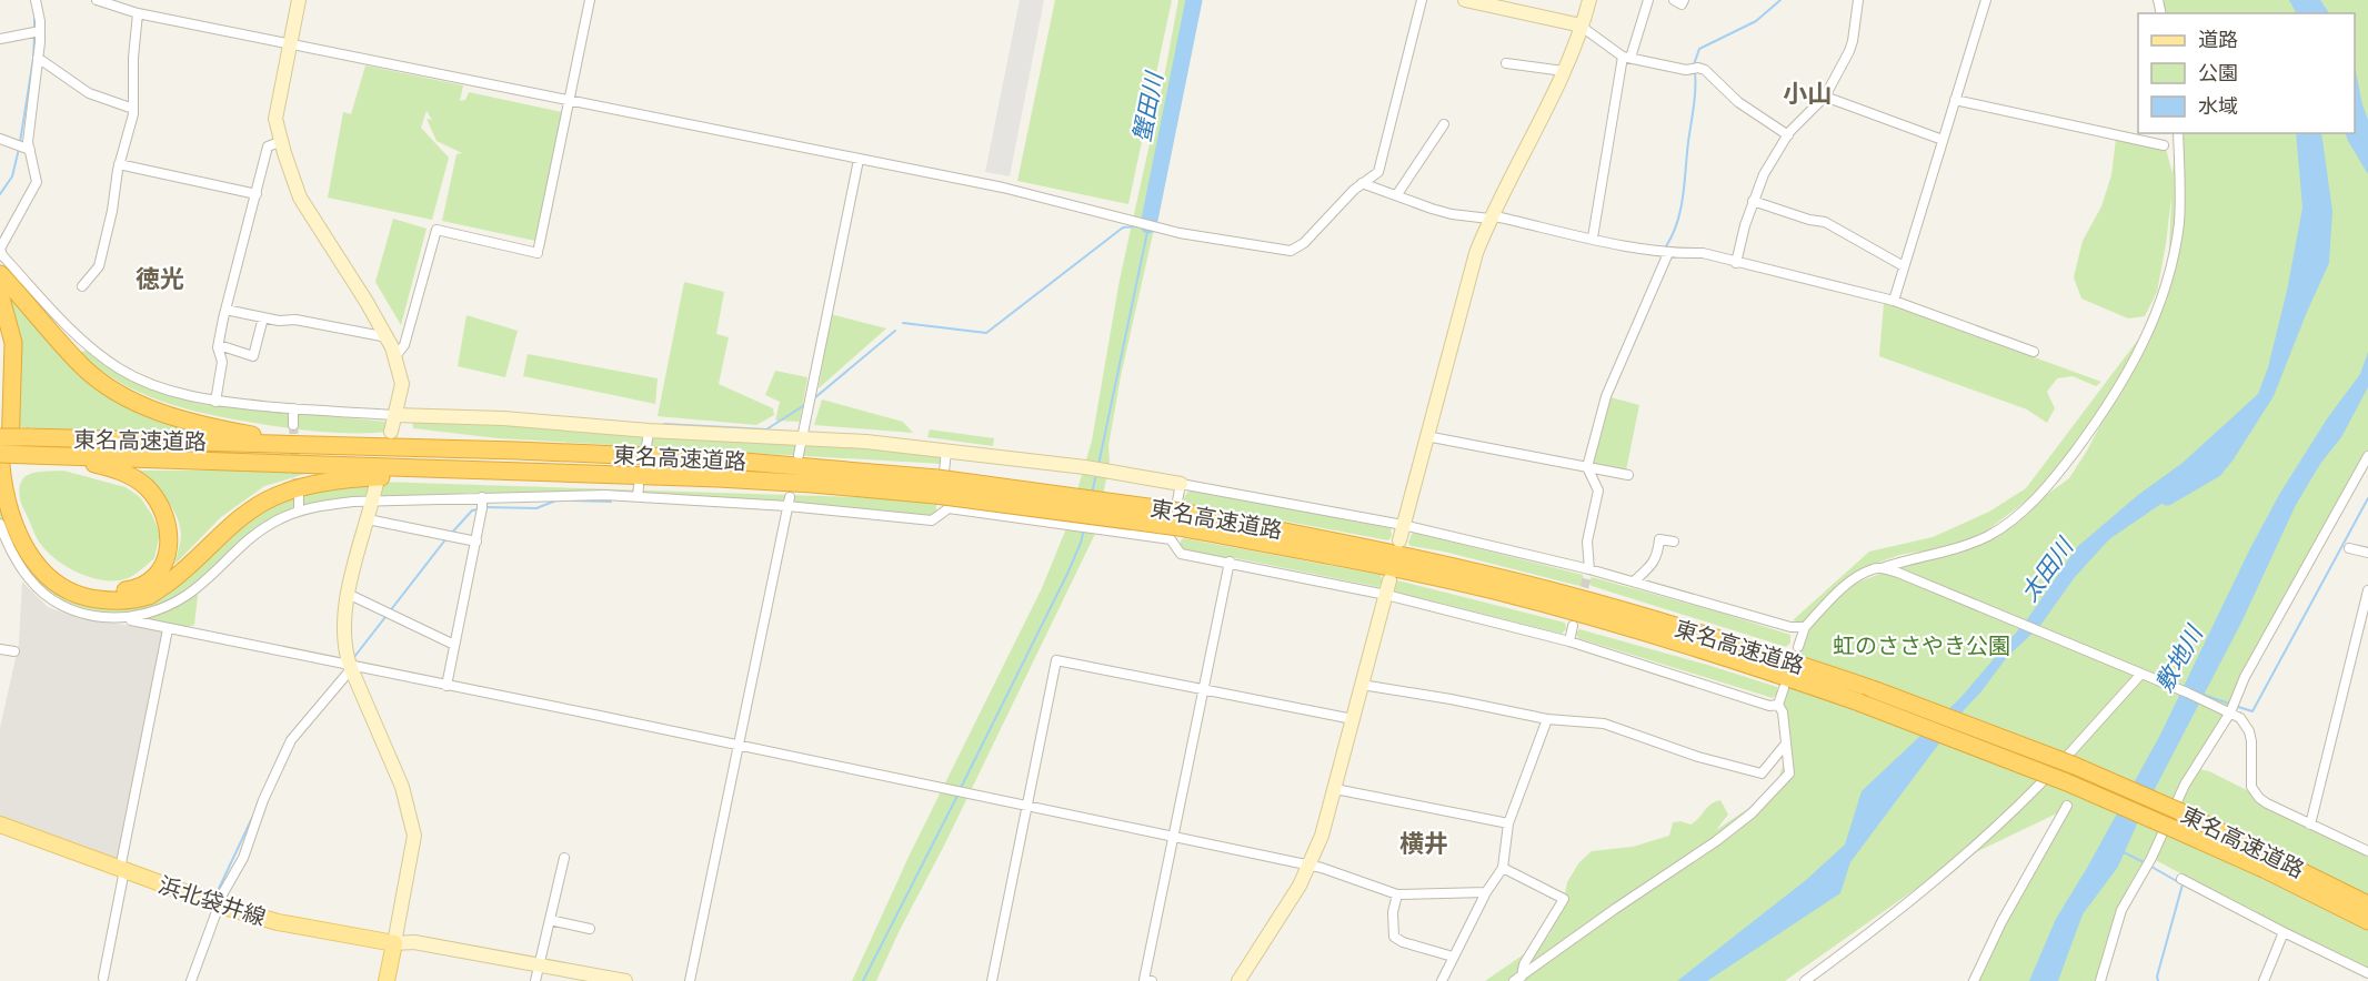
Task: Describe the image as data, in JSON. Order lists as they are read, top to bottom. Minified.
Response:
{"streets":{"highway":["東名高速道路"],"main road":["浜北袋井線"]},"districts":["小山","徳光","横井"],"water":["蟹田川","太田川","敷地川"],"parks":["虹のささやき公園"],"legend":["道路","公園","水域"]}
